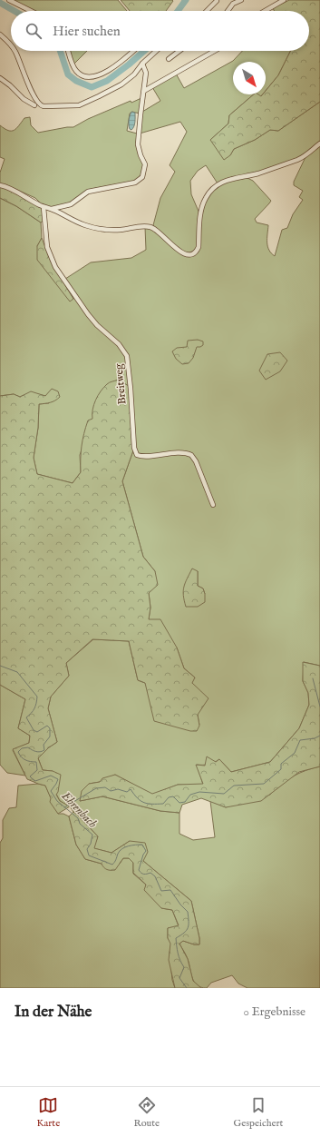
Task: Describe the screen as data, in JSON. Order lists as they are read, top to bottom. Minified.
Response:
{"streets":{"street":["Breitweg"]},"water":["Ehrenbach"],"north":"bottom right","page":{"search":"Hier suchen","heading":["In der Nähe","0 Ergebnisse"],"nav":["Karte","Route","Gespeichert"]}}
